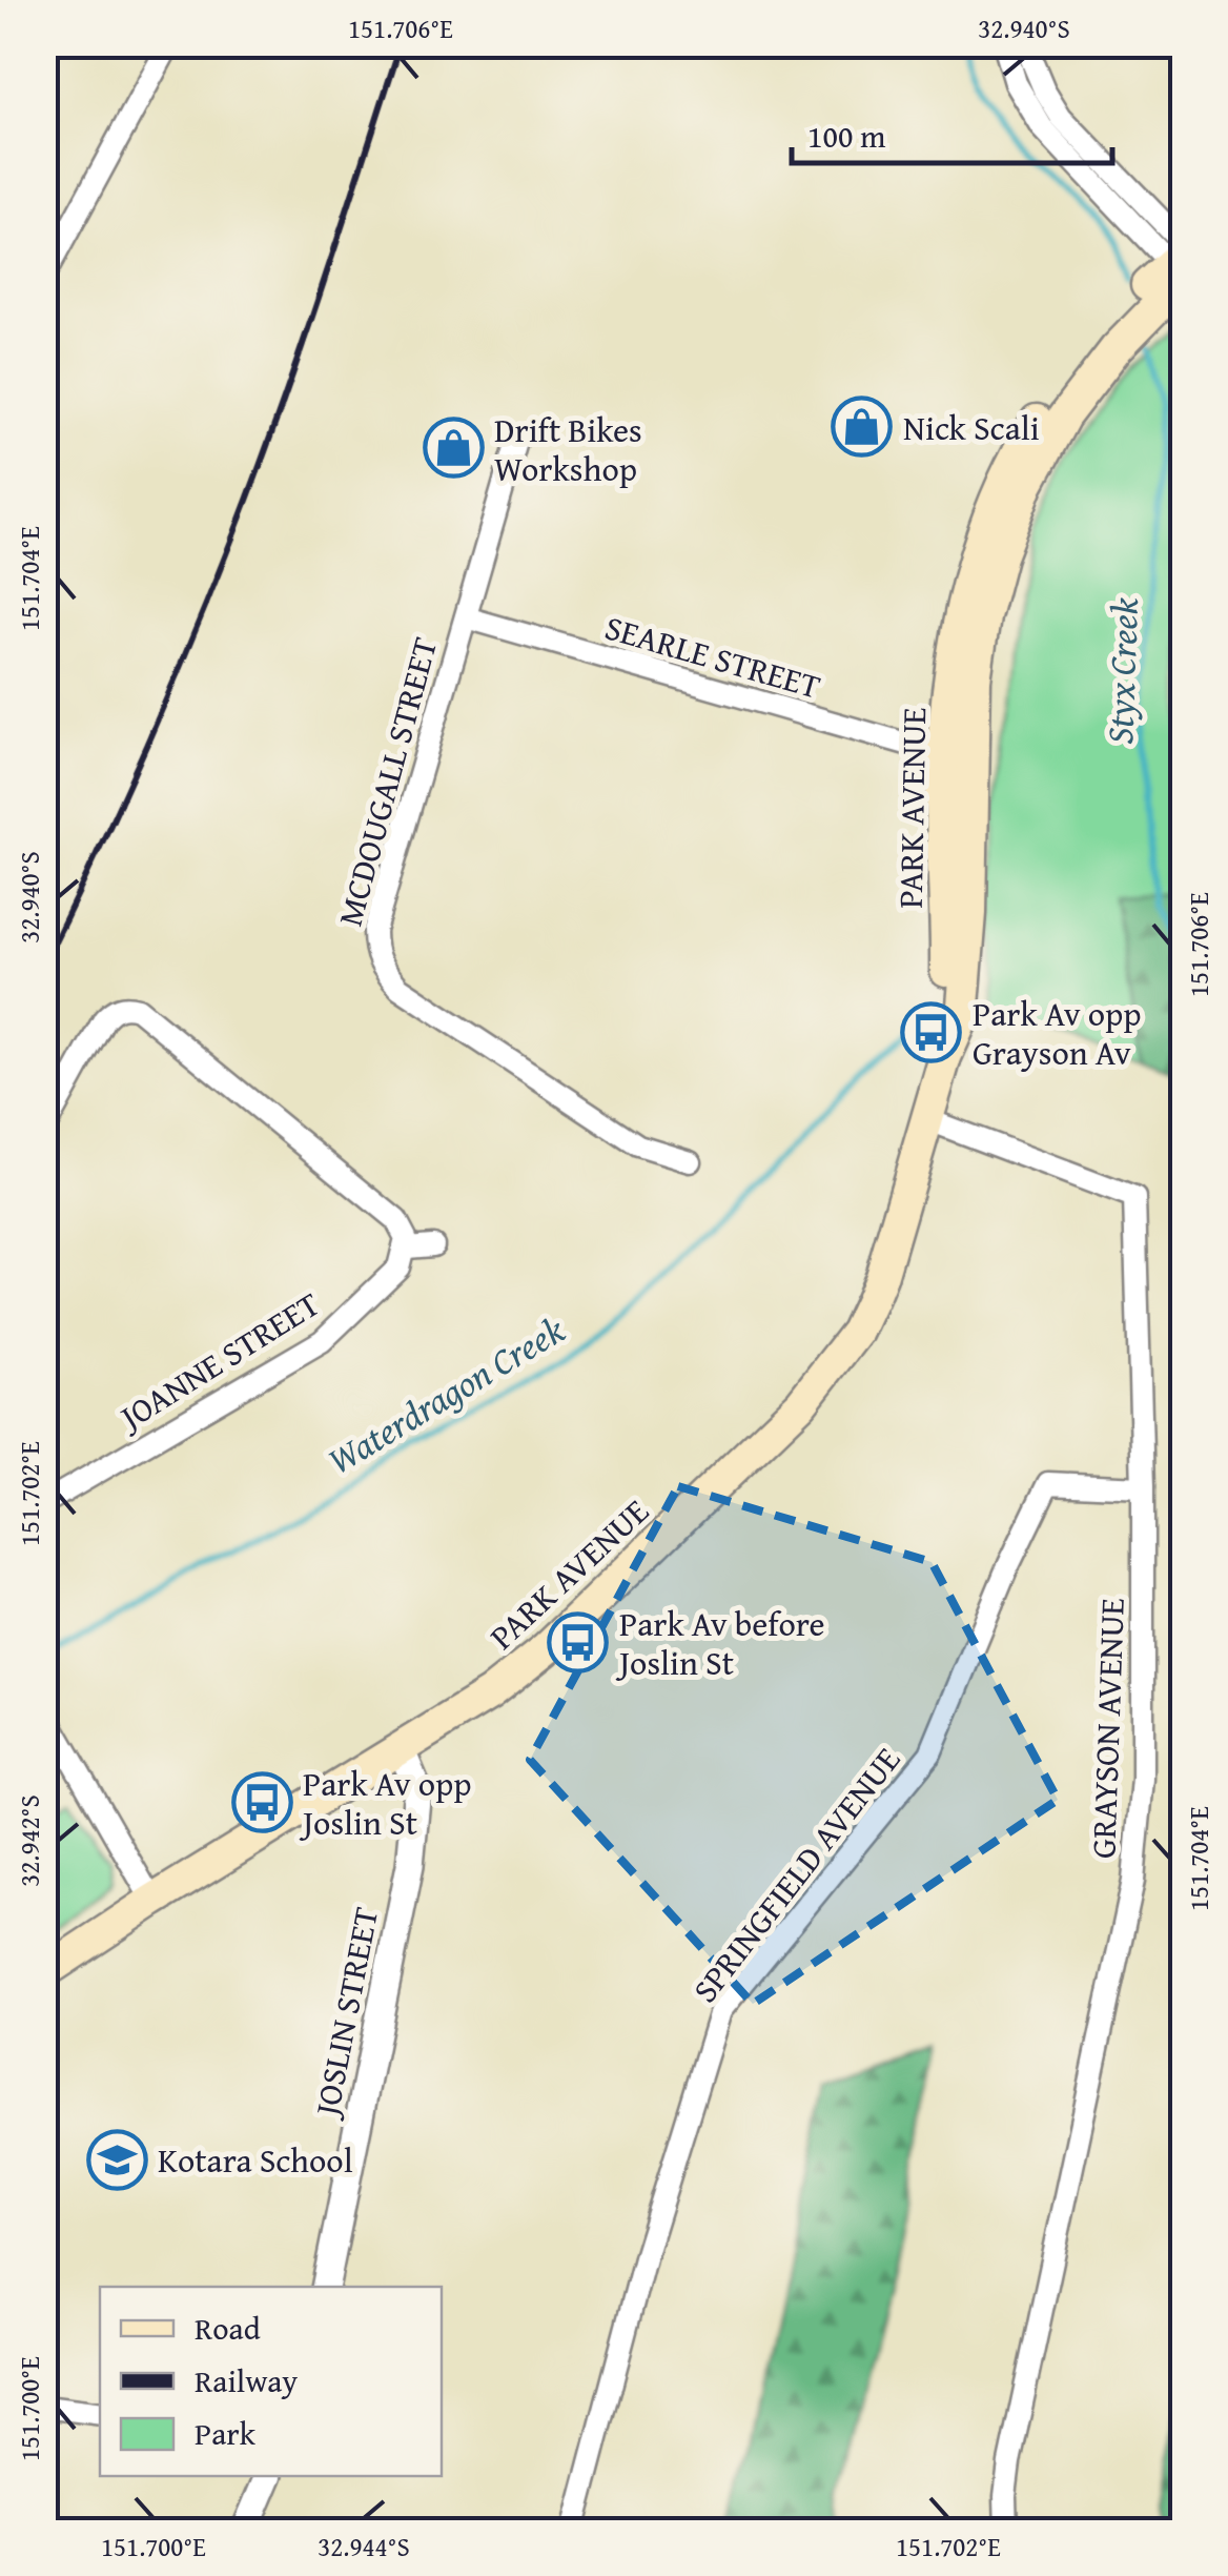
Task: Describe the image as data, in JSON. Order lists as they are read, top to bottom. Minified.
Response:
{"streets":{"main road":["PARK AVENUE"],"street":["SEARLE STREET","MCDOUGALL STREET","JOANNE STREET","GRAYSON AVENUE","SPRINGFIELD AVENUE","JOSLIN STREET"]},"crossings":[["SEARLE STREET","MCDOUGALL STREET"],["SEARLE STREET","PARK AVENUE"],["PARK AVENUE","GRAYSON AVENUE"],["PARK AVENUE","JOSLIN STREET"],["GRAYSON AVENUE","SPRINGFIELD AVENUE"]],"water":["Styx Creek","Waterdragon Creek"],"places":{"shop":["Nick Scali","Drift Bikes Workshop"],"bus stop":["Park Av opp Grayson Av","Park Av before Joslin St","Park Av opp Joslin St"],"school or university":["Kotara School"]},"legend":["Road","Railway","Park"],"scale_bar":"100 m","coordinates":["151.706°E","32.940°S","151.704°E","151.702°E","32.942°S","151.700°E","32.944°S"]}
